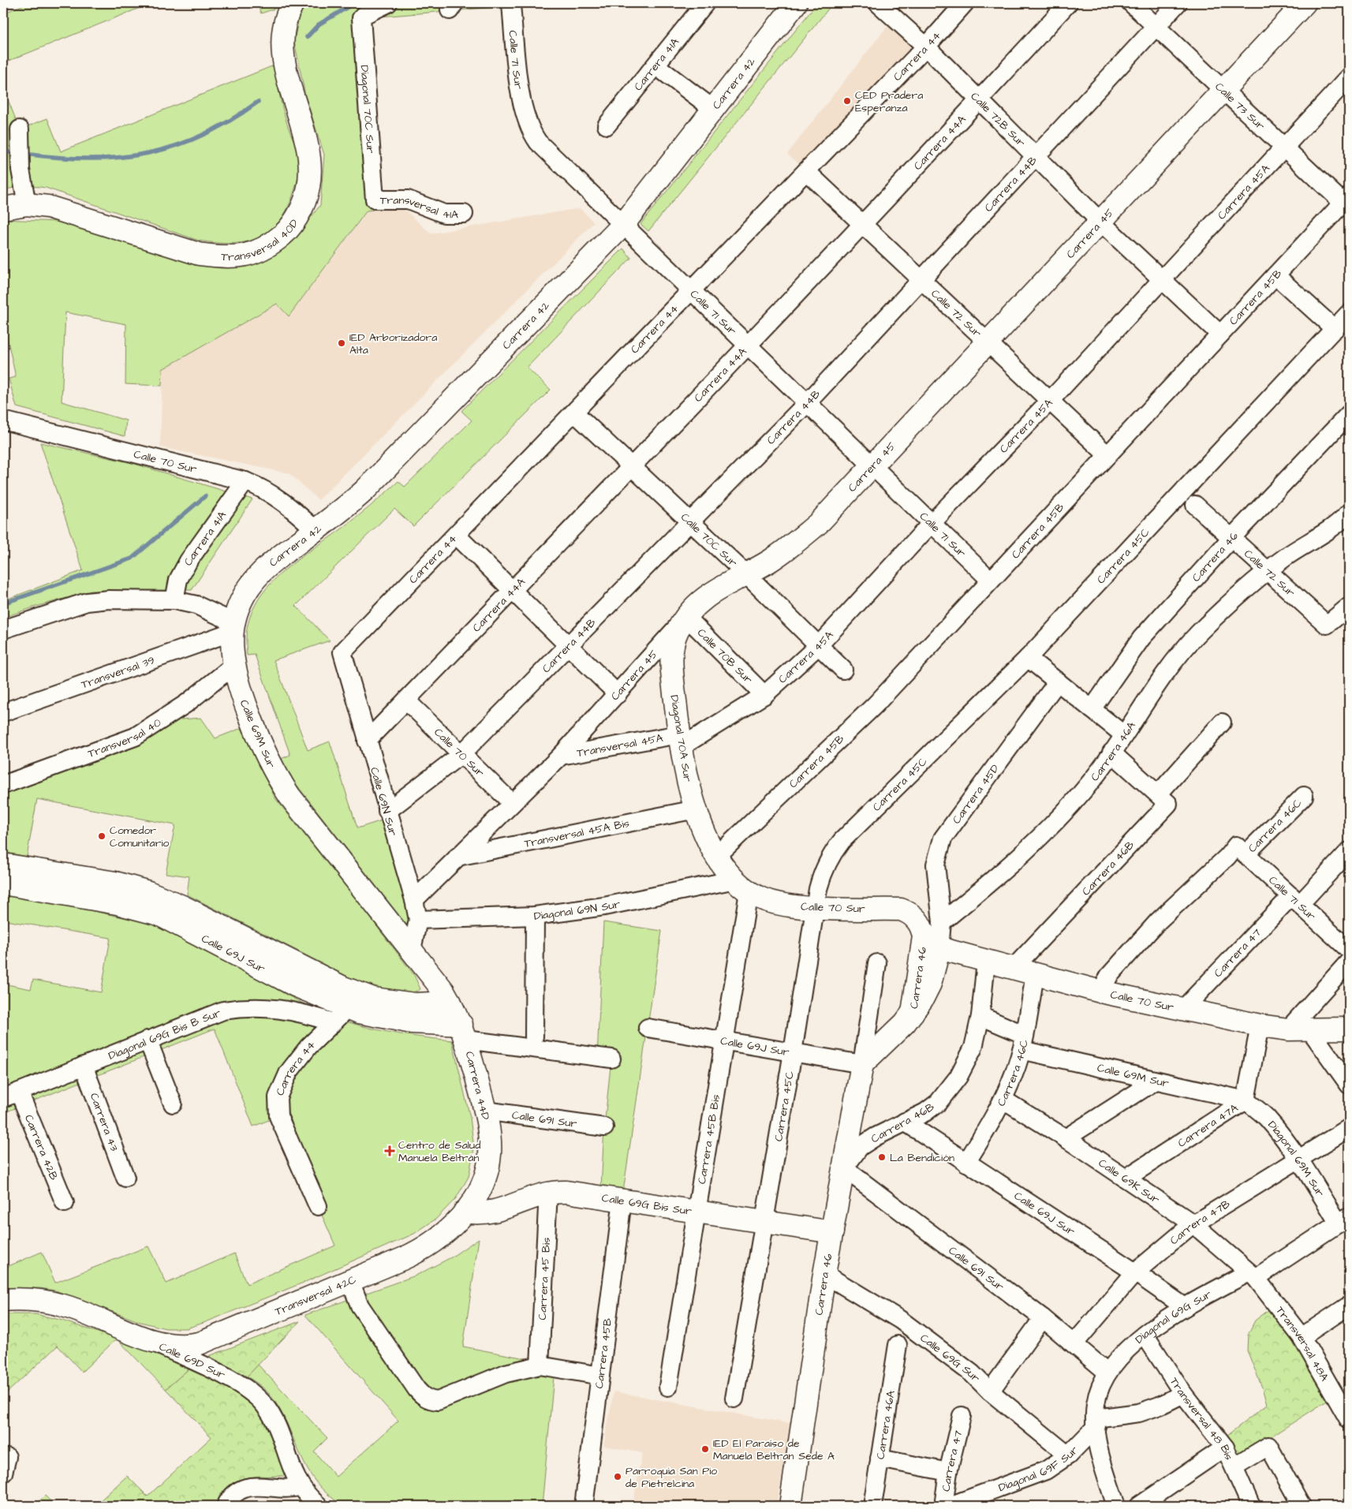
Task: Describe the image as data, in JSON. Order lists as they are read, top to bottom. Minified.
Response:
{"streets":{"street":["Carrera 44","Calle 71 Sur","Carrera 41A","Carrera 42","Calle 73 Sur","Diagonal 70C Sur","Calle 72B Sur","Carrera 44A","Carrera 44B","Carrera 45A","Transversal 41A","Carrera 45","Transversal 40D","Carrera 45B","Calle 72 Sur","Calle 70 Sur","Calle 70C Sur","Carrera 45C","Carrera 46","Calle 70B Sur","Transversal 39","Calle 69M Sur","Transversal 40","Diagonal 70A Sur","Transversal 45A","Carrera 46A","Carrera 45D","Calle 69N Sur","Carrera 46C","Transversal 45A Bis","Carrera 46B","Diagonal 69N Sur","Calle 69J Sur","Carrera 47","Diagonal 69G Bis B Sur","Carrera 44D","Calle 69I Sur","Carrera 43","Carrera 47A","Carrera 45B Bis","Carrera 42B","Diagonal 69M Sur","Calle 69K Sur","Calle 69G Bis Sur","Carrera 47B","Carrera 45 Bis","Transversal 42C","Diagonal 69G Sur","Transversal 48A","Calle 69G Sur","Calle 69D Sur","Transversal 48 Bis","Diagonal 69F Sur"]},"crossings":[["Carrera 44","Calle 71 Sur"],["Carrera 44","Calle 72B Sur"],["Carrera 44","Calle 72 Sur"],["Carrera 44","Calle 70C Sur"],["Carrera 44","Calle 69N Sur"],["Carrera 44","Calle 69J Sur"],["Carrera 44","Diagonal 69G Bis B Sur"],["Calle 71 Sur","Carrera 42"],["Calle 71 Sur","Carrera 44A"],["Calle 71 Sur","Carrera 44B"],["Calle 71 Sur","Carrera 45A"],["Calle 71 Sur","Carrera 45"],["Calle 71 Sur","Carrera 45B"],["Calle 71 Sur","Carrera 46C"],["Calle 71 Sur","Carrera 47"],["Carrera 41A","Calle 70 Sur"],["Carrera 42","Calle 70 Sur"],["Carrera 42","Transversal 39"],["Carrera 42","Calle 69M Sur"],["Calle 73 Sur","Carrera 44B"],["Calle 73 Sur","Carrera 45A"],["Calle 73 Sur","Carrera 45"],["Calle 73 Sur","Carrera 45B"],["Diagonal 70C Sur","Transversal 41A"],["Calle 72B Sur","Carrera 44A"],["Calle 72B Sur","Carrera 44B"],["Calle 72B Sur","Carrera 45A"],["Calle 72B Sur","Carrera 45"],["Calle 72B Sur","Carrera 45B"],["Carrera 44A","Calle 72 Sur"],["Carrera 44A","Calle 70 Sur"],["Carrera 44A","Calle 70C Sur"],["Carrera 44A","Calle 69N Sur"],["Carrera 44B","Calle 72 Sur"],["Carrera 44B","Calle 70 Sur"],["Carrera 44B","Calle 70C Sur"],["Carrera 44B","Calle 69N Sur"],["Carrera 45A","Calle 72 Sur"],["Carrera 45A","Calle 70C Sur"],["Carrera 45A","Calle 70B Sur"],["Carrera 45A","Diagonal 70A Sur"],["Carrera 45A","Transversal 45A"],["Carrera 45","Calle 72 Sur"],["Carrera 45","Calle 70 Sur"],["Carrera 45","Calle 70C Sur"],["Carrera 45","Calle 70B Sur"],["Carrera 45","Diagonal 70A Sur"],["Carrera 45","Transversal 45A"],["Carrera 45","Calle 69N Sur"],["Carrera 45","Transversal 45A Bis"],["Carrera 45B","Calle 72 Sur"],["Carrera 45B","Diagonal 70A Sur"],["Carrera 45B","Calle 69G Bis Sur"],["Calle 72 Sur","Carrera 46"],["Calle 72 Sur","Carrera 46A"],["Calle 70 Sur","Carrera 45C"],["Calle 70 Sur","Carrera 46"],["Calle 70 Sur","Diagonal 70A Sur"],["Calle 70 Sur","Carrera 46C"],["Calle 70 Sur","Carrera 46B"],["Calle 70 Sur","Diagonal 69N Sur"],["Calle 70 Sur","Carrera 47"],["Calle 70 Sur","Carrera 47A"],["Calle 70 Sur","Carrera 45B Bis"],["Carrera 45C","Calle 69J Sur"],["Carrera 45C","Calle 69G Bis Sur"],["Carrera 46","Carrera 46B"],["Carrera 46","Calle 69J Sur"],["Carrera 46","Calle 69I Sur"],["Carrera 46","Calle 69G Bis Sur"],["Carrera 46","Calle 69G Sur"],["Calle 70B Sur","Diagonal 70A Sur"],["Transversal 39","Calle 69M Sur"],["Calle 69M Sur","Transversal 40"],["Calle 69M Sur","Calle 69N Sur"],["Calle 69M Sur","Carrera 46C"],["Calle 69M Sur","Carrera 46B"],["Calle 69M Sur","Carrera 47A"],["Calle 69M Sur","Diagonal 69M Sur"],["Diagonal 70A Sur","Transversal 45A"],["Diagonal 70A Sur","Transversal 45A Bis"],["Diagonal 70A Sur","Diagonal 69N Sur"],["Diagonal 70A Sur","Carrera 45B Bis"],["Carrera 46A","Carrera 45D"],["Calle 69N Sur","Diagonal 69N Sur"],["Carrera 46C","Calle 69J Sur"],["Carrera 46C","Calle 69K Sur"],["Carrera 46B","Calle 69J Sur"],["Carrera 46B","Calle 69I Sur"],["Diagonal 69N Sur","Carrera 45B Bis"],["Calle 69J Sur","Carrera 44D"],["Calle 69J Sur","Carrera 45B Bis"],["Calle 69J Sur","Carrera 47B"],["Calle 69J Sur","Diagonal 69G Sur"],["Diagonal 69G Bis B Sur","Carrera 43"],["Diagonal 69G Bis B Sur","Carrera 42B"],["Carrera 44D","Calle 69I Sur"],["Carrera 44D","Calle 69G Bis Sur"],["Carrera 44D","Transversal 42C"],["Calle 69I Sur","Carrera 47B"],["Calle 69I Sur","Diagonal 69G Sur"],["Carrera 47A","Diagonal 69M Sur"],["Carrera 47A","Calle 69K Sur"],["Carrera 45B Bis","Calle 69G Bis Sur"],["Diagonal 69M Sur","Carrera 47B"],["Diagonal 69M Sur","Diagonal 69G Sur"],["Calle 69K Sur","Carrera 47B"],["Calle 69K Sur","Diagonal 69G Sur"],["Calle 69K Sur","Transversal 48A"],["Calle 69G Bis Sur","Carrera 45 Bis"],["Calle 69G Bis Sur","Transversal 42C"],["Transversal 42C","Calle 69D Sur"],["Diagonal 69G Sur","Transversal 48A"],["Diagonal 69G Sur","Transversal 48 Bis"],["Calle 69G Sur","Diagonal 69F Sur"]],"places":{"other":["CED Pradera Esperanza","IED Arborizadora Alta","Comedor Comunitario","La Bendición","IED El Paraíso de Manuela Beltran Sede A","Parroquia San Pio de Pietrelcina"],"health":["Centro de Salud Manuela Beltrán"]}}
